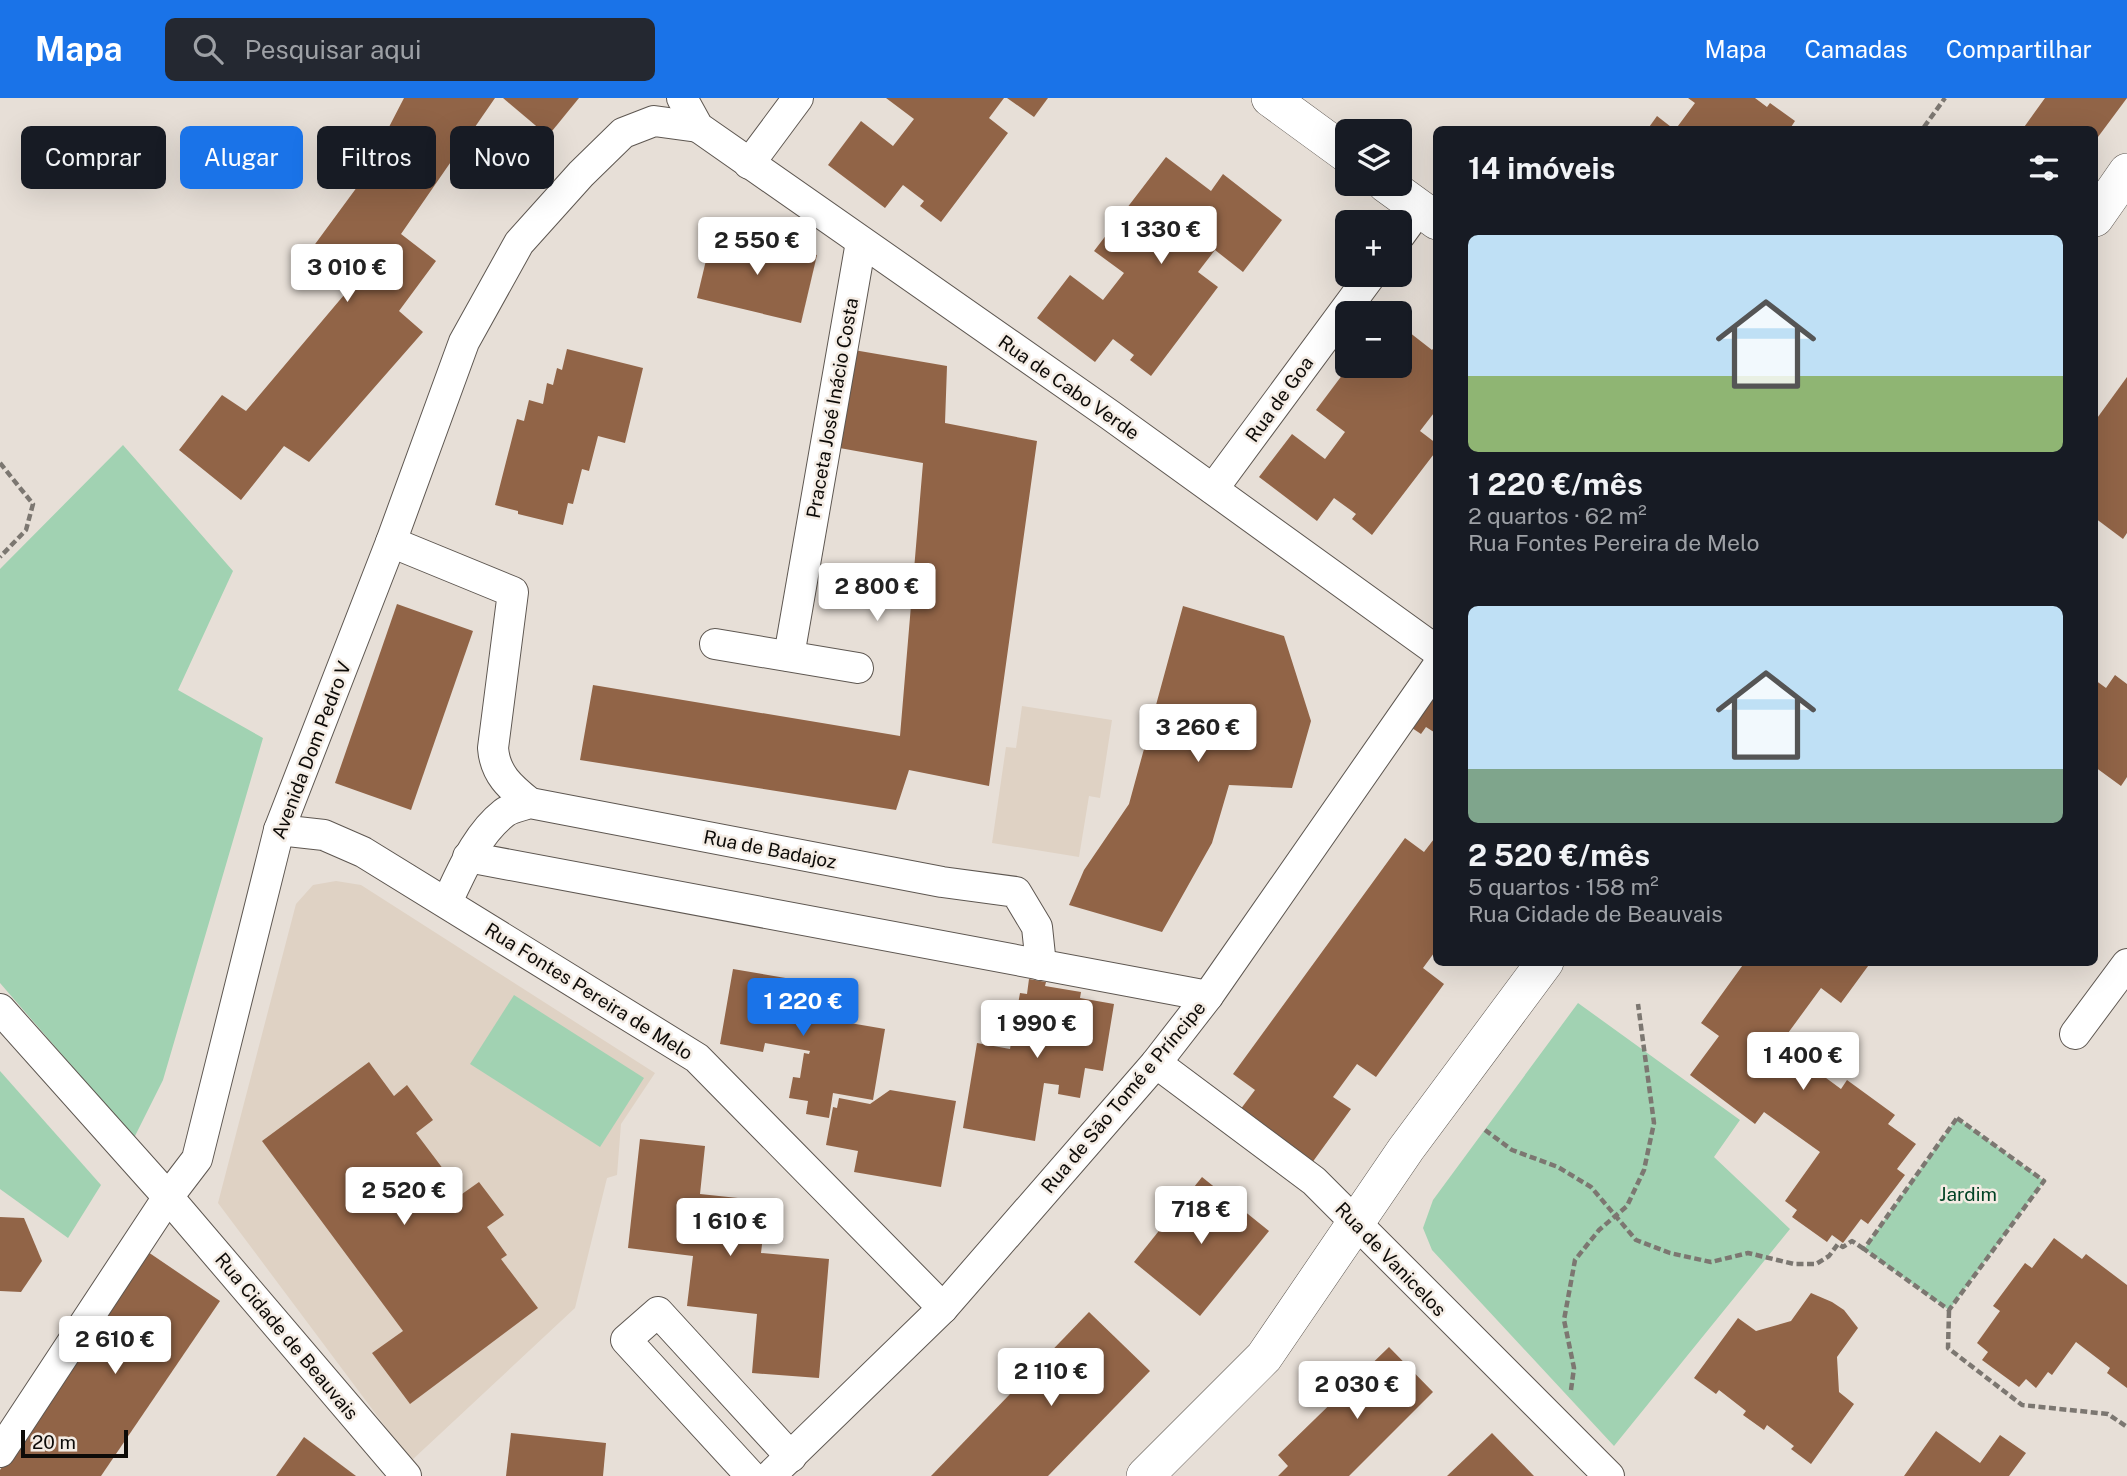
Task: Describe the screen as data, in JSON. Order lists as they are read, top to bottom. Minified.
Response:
{"streets":{"street":["Rua de Cabo Verde","Rua de Goa","Praceta José Inácio Costa","Avenida Dom Pedro V","Rua de Badajoz","Rua Fontes Pereira de Melo","Rua de São Tomé e Príncipe","Rua de Vanicelos","Rua Cidade de Beauvais"]},"crossings":[["Rua de Cabo Verde","Rua de Goa"],["Rua de Cabo Verde","Praceta José Inácio Costa"],["Rua de Cabo Verde","Avenida Dom Pedro V"],["Avenida Dom Pedro V","Rua Fontes Pereira de Melo"],["Avenida Dom Pedro V","Rua Cidade de Beauvais"],["Rua Fontes Pereira de Melo","Rua de São Tomé e Príncipe"],["Rua de São Tomé e Príncipe","Rua de Vanicelos"]],"parks":["Jardim"],"scale_bar":"20 m","page":{"header":"Mapa","search":"Pesquisar aqui","nav":["Mapa","Camadas","Compartilhar"],"map_buttons":["+","−"],"chip":["Comprar","Alugar","Filtros","Novo"],"heading":"14 imóveis","price":["1 330 €","2 550 €","3 010 €","2 800 €","3 260 €","1 220 €","1 990 €","1 400 €","2 520 €","718 €","1 610 €","2 610 €","2 110 €","2 030 €"],"list":[{"name":"1 220 €/mês","note":"2 quartos · 62 m² · Rua Fontes Pereira de Melo"},{"name":"2 520 €/mês","note":"5 quartos · 158 m² · Rua Cidade de Beauvais"}],"scale":"20 m"}}
